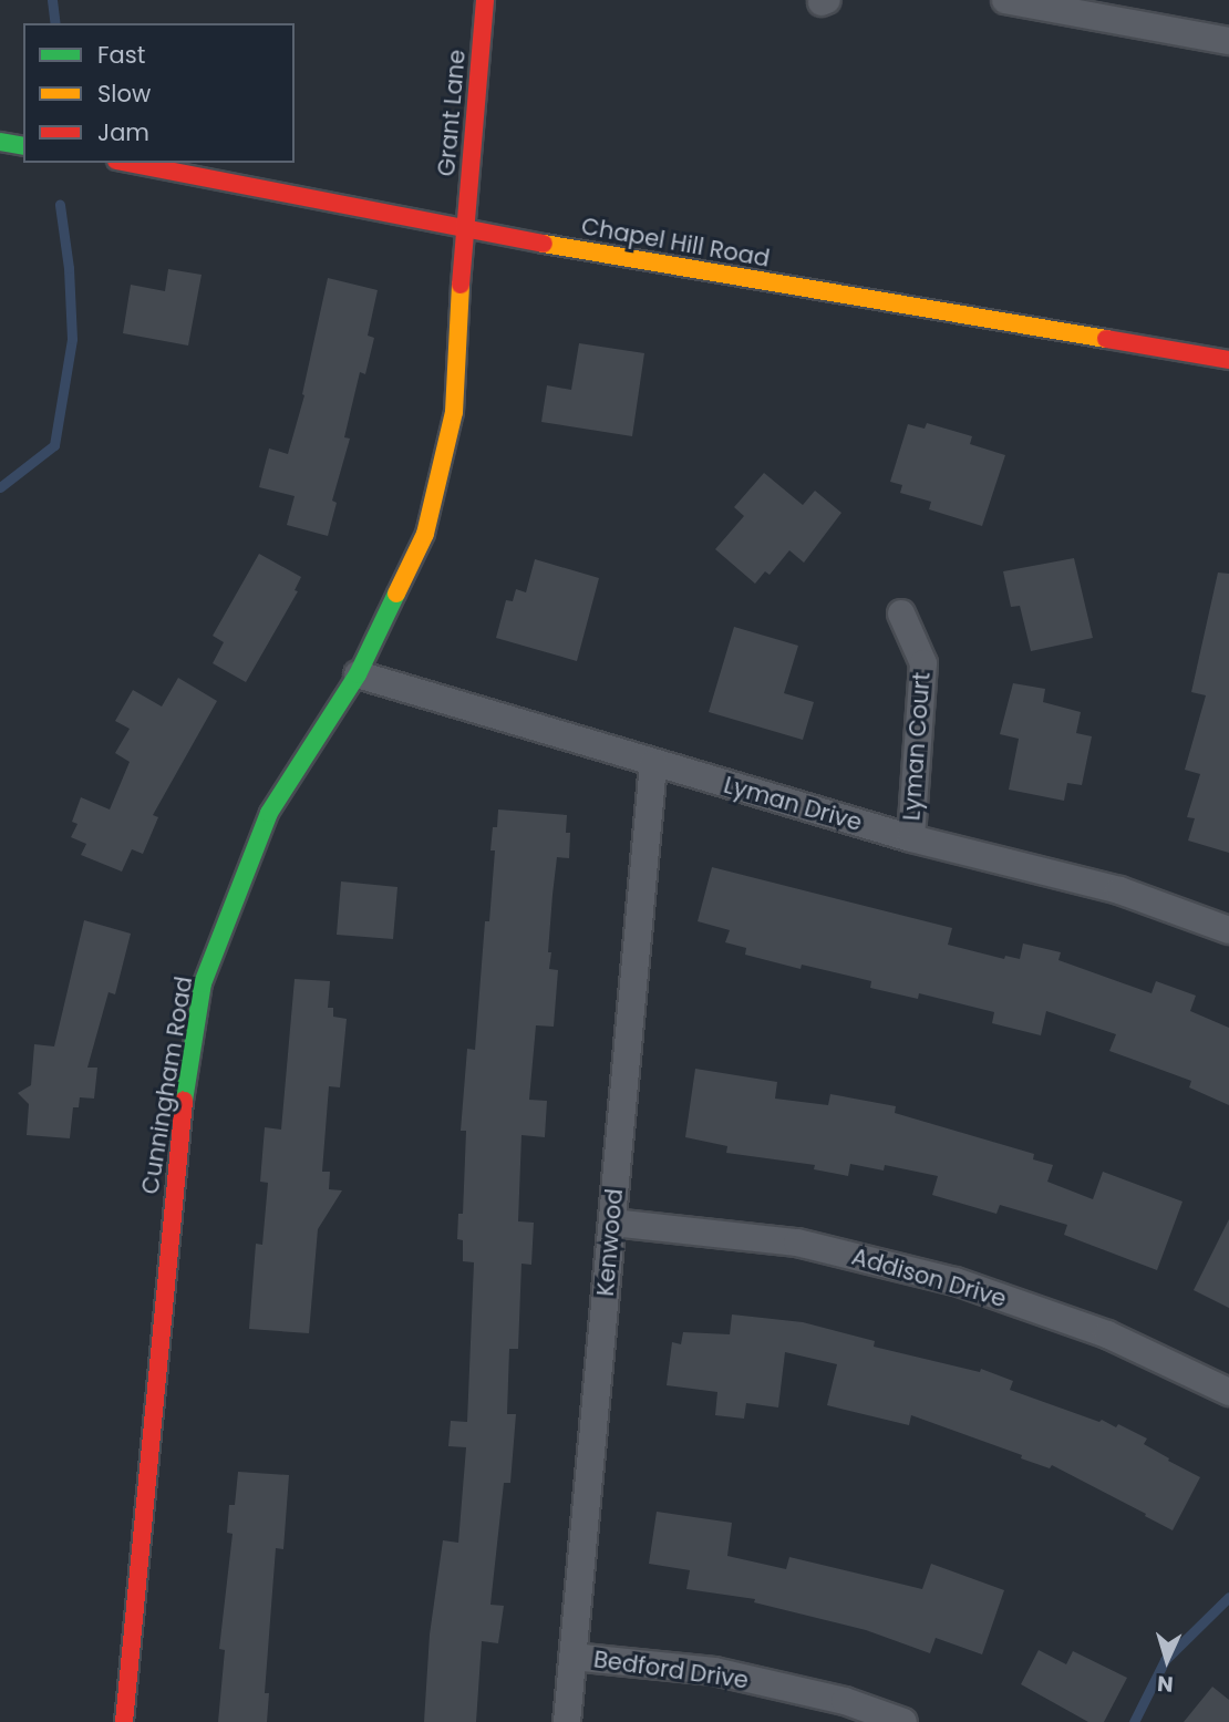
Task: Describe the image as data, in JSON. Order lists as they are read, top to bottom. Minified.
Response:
{"streets":{"street":["Grant Lane","Chapel Hill Road","Lyman Court","Lyman Drive","Cunningham Road","Kenwood","Addison Drive","Bedford Drive"]},"crossings":[["Grant Lane","Chapel Hill Road"],["Grant Lane","Cunningham Road"],["Chapel Hill Road","Cunningham Road"],["Lyman Court","Lyman Drive"],["Lyman Drive","Cunningham Road"],["Lyman Drive","Kenwood"],["Kenwood","Addison Drive"],["Kenwood","Bedford Drive"]],"legend":["Fast","Slow","Jam"],"north":"bottom"}
